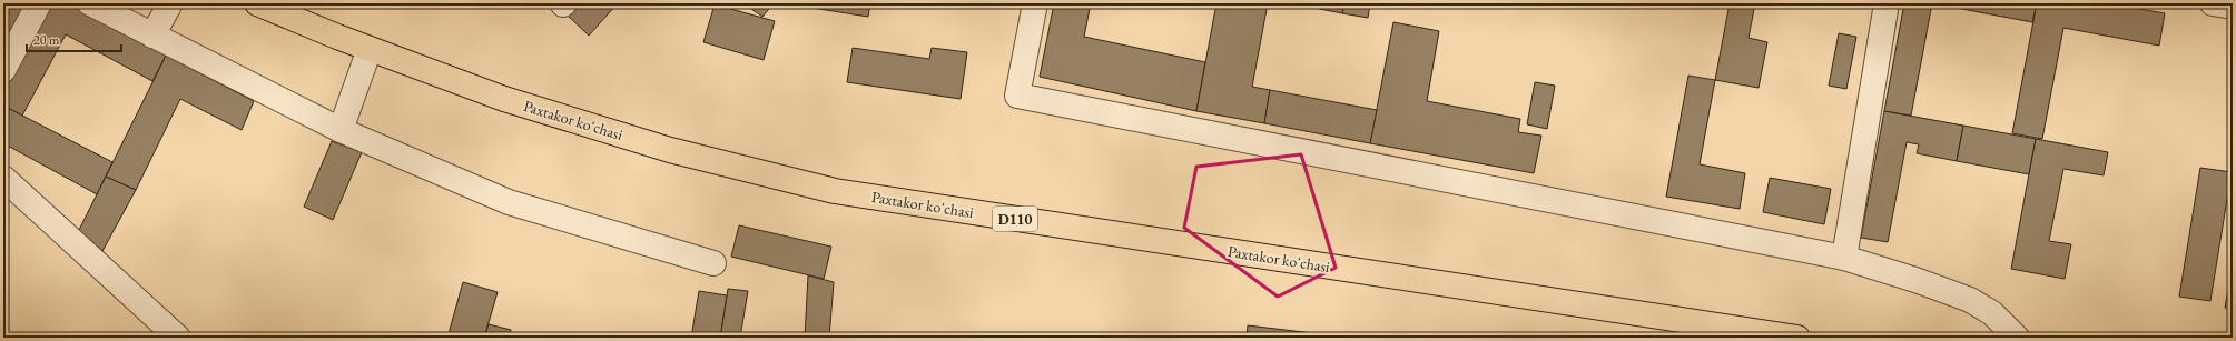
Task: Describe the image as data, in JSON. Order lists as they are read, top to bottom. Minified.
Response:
{"streets":{"main road":["Paxtakor koʻchasi","D110"]},"scale_bar":"20 m"}
